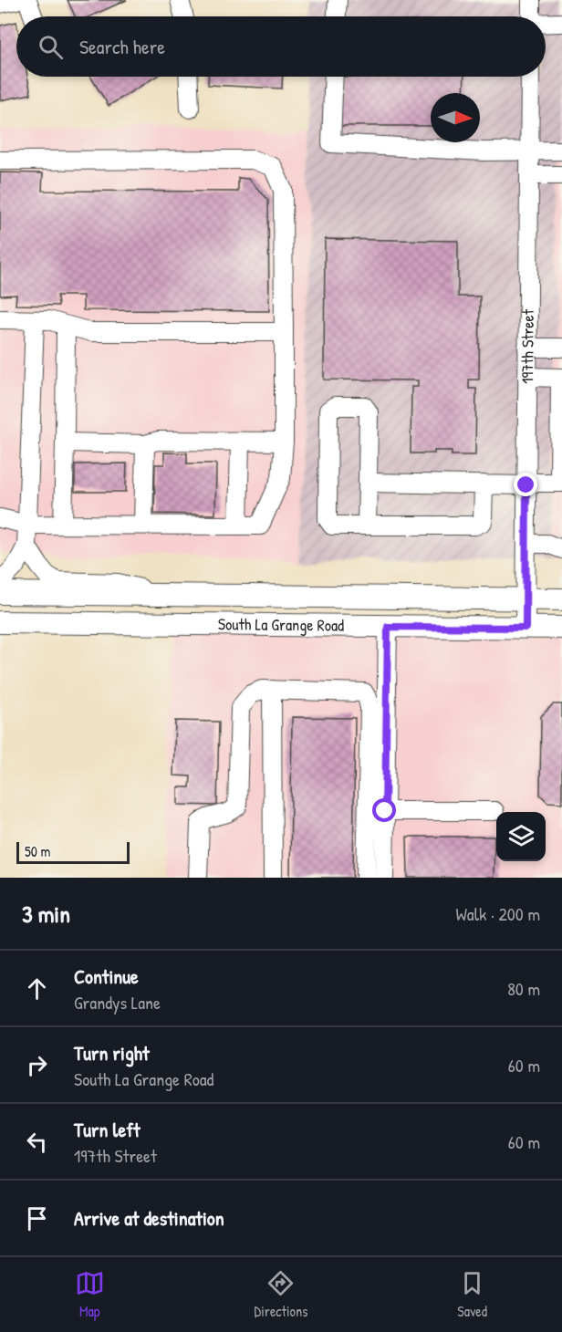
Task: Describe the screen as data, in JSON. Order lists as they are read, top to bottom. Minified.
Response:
{"streets":{"main road":["South La Grange Road"],"street":["197th Street"]},"crossings":[["197th Street","South La Grange Road"]],"scale_bar":"50 m","north":"right","page":{"search":"Search here","scale":"50 m","heading":["3 min","Walk · 200 m"],"list":[["Continue","Grandys Lane","80 m"],["Turn right","South La Grange Road","60 m"],["Turn left","197th Street","60 m"],"Arrive at destination"],"nav":["Map","Directions","Saved"]}}
